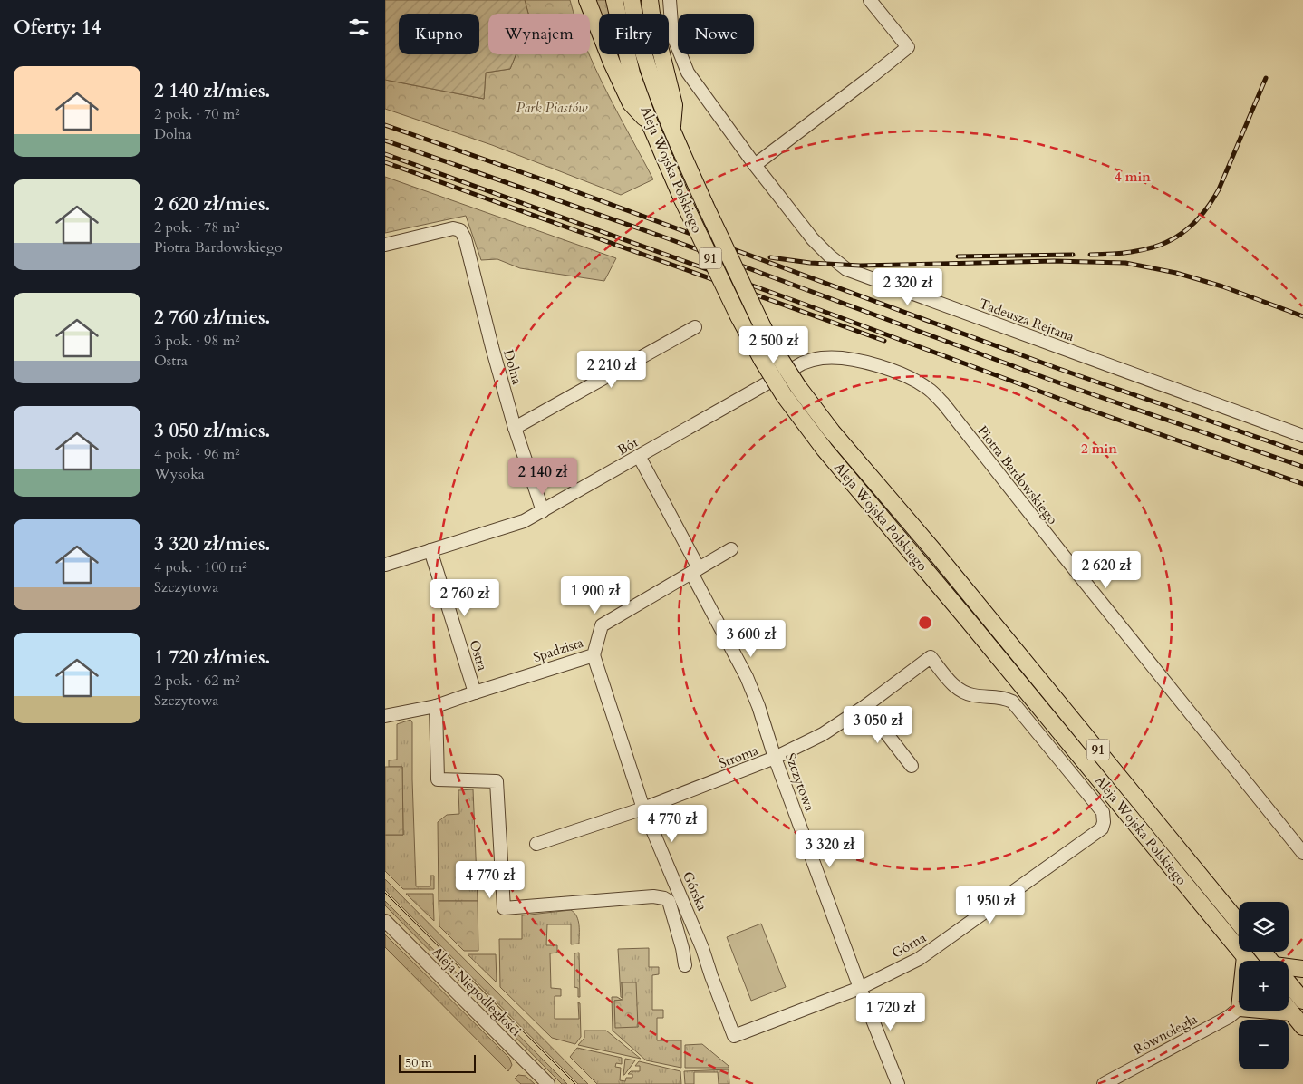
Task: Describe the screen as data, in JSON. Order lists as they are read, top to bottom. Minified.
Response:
{"streets":{"main road":["Aleja Wojska Polskiego","91"],"street":["Tadeusza Rejtana","Dolna","Bór","Piotra Bardowskiego","Spadzista","Ostra","Stroma","Szczytowa","Górska","Górna","Aleja Niepodległości","Równoległa"]},"crossings":[["Dolna","Bór"],["Bór","Piotra Bardowskiego"],["Bór","Ostra"],["Bór","Szczytowa"],["Spadzista","Ostra"],["Spadzista","Szczytowa"],["Spadzista","Górska"],["Stroma","Szczytowa"],["Stroma","Górska"],["Stroma","Górna"],["Szczytowa","Górna"],["Górska","Górna"]],"parks":["Park Piastów"],"scale_bar":"50 m","page":{"heading":"Oferty: 14","chip":["Kupno","Wynajem","Filtry","Nowe"],"list":[{"name":"2 140 zł/mies.","note":"2 pok. · 70 m² · Dolna"},{"name":"2 620 zł/mies.","note":"2 pok. · 78 m² · Piotra Bardowskiego"},{"name":"2 760 zł/mies.","note":"3 pok. · 98 m² · Ostra"},{"name":"3 050 zł/mies.","note":"4 pok. · 96 m² · Wysoka"},{"name":"3 320 zł/mies.","note":"4 pok. · 100 m² · Szczytowa"},{"name":"1 720 zł/mies.","note":"2 pok. · 62 m² · Szczytowa"}],"price":["2 320 zł","2 500 zł","2 210 zł","2 140 zł","2 620 zł","1 900 zł","2 760 zł","3 600 zł","3 050 zł","4 770 zł","3 320 zł","4 770 zł","1 950 zł","1 720 zł"],"map_buttons":["+","−"],"scale":"50 m"},"rings":["4 min","2 min"]}
